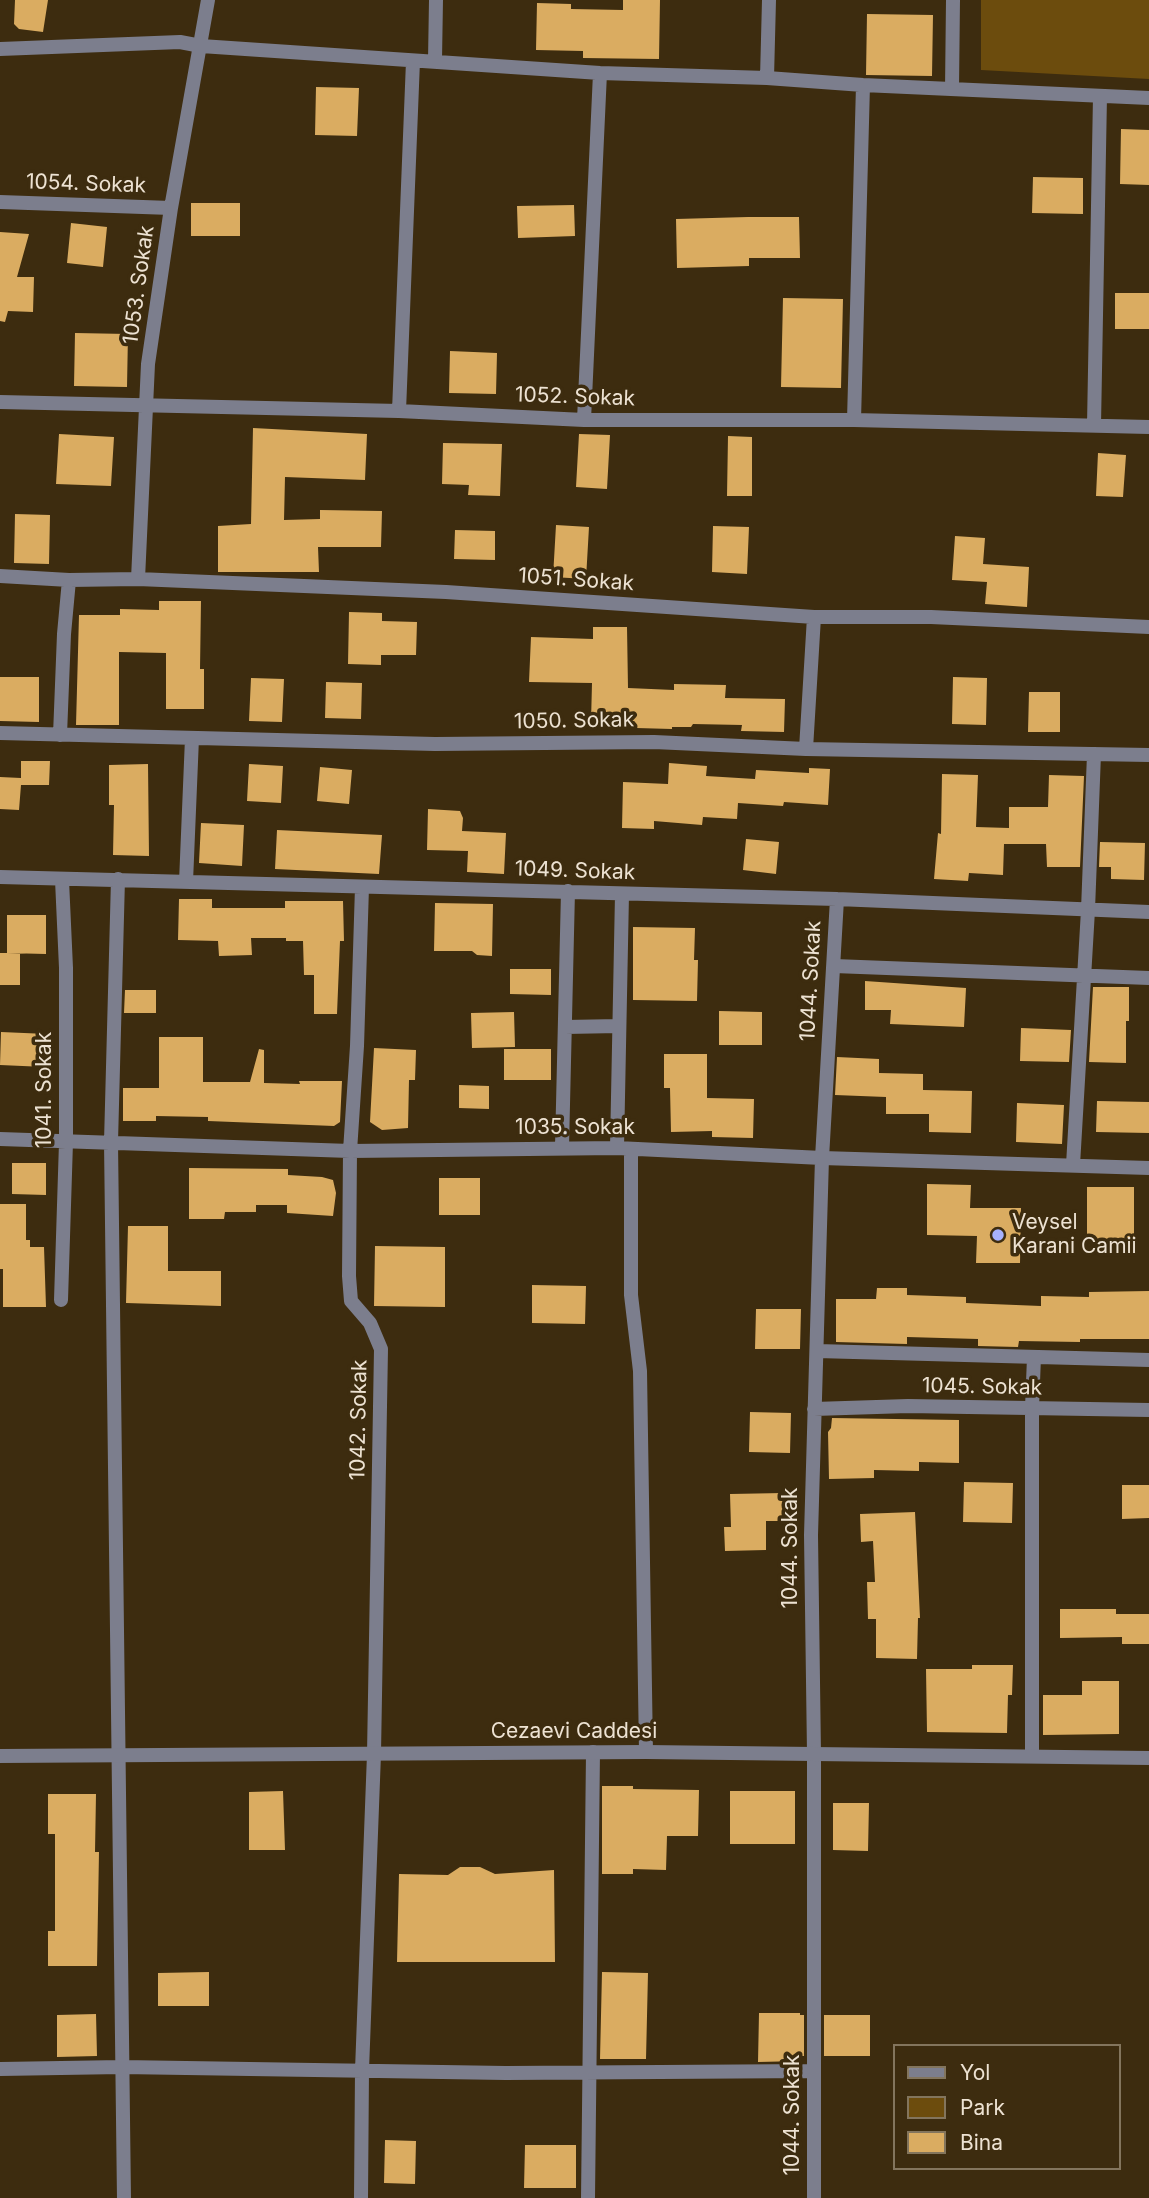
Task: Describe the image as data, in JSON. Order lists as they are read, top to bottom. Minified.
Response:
{"streets":{"street":["1054. Sokak","1053. Sokak","1052. Sokak","1051. Sokak","1050. Sokak","1049. Sokak","1044. Sokak","1041. Sokak","1035. Sokak","1045. Sokak","1042. Sokak","Cezaevi Caddesi"]},"crossings":[["1054. Sokak","1053. Sokak"],["1053. Sokak","1052. Sokak"],["1053. Sokak","1051. Sokak"],["1049. Sokak","1044. Sokak"],["1049. Sokak","1041. Sokak"],["1049. Sokak","1042. Sokak"],["1044. Sokak","1035. Sokak"],["1044. Sokak","1045. Sokak"],["1044. Sokak","Cezaevi Caddesi"],["1041. Sokak","1035. Sokak"],["1035. Sokak","1042. Sokak"],["1042. Sokak","Cezaevi Caddesi"]],"places":["Veysel Karani Camii"],"legend":["Yol","Park","Bina"]}
